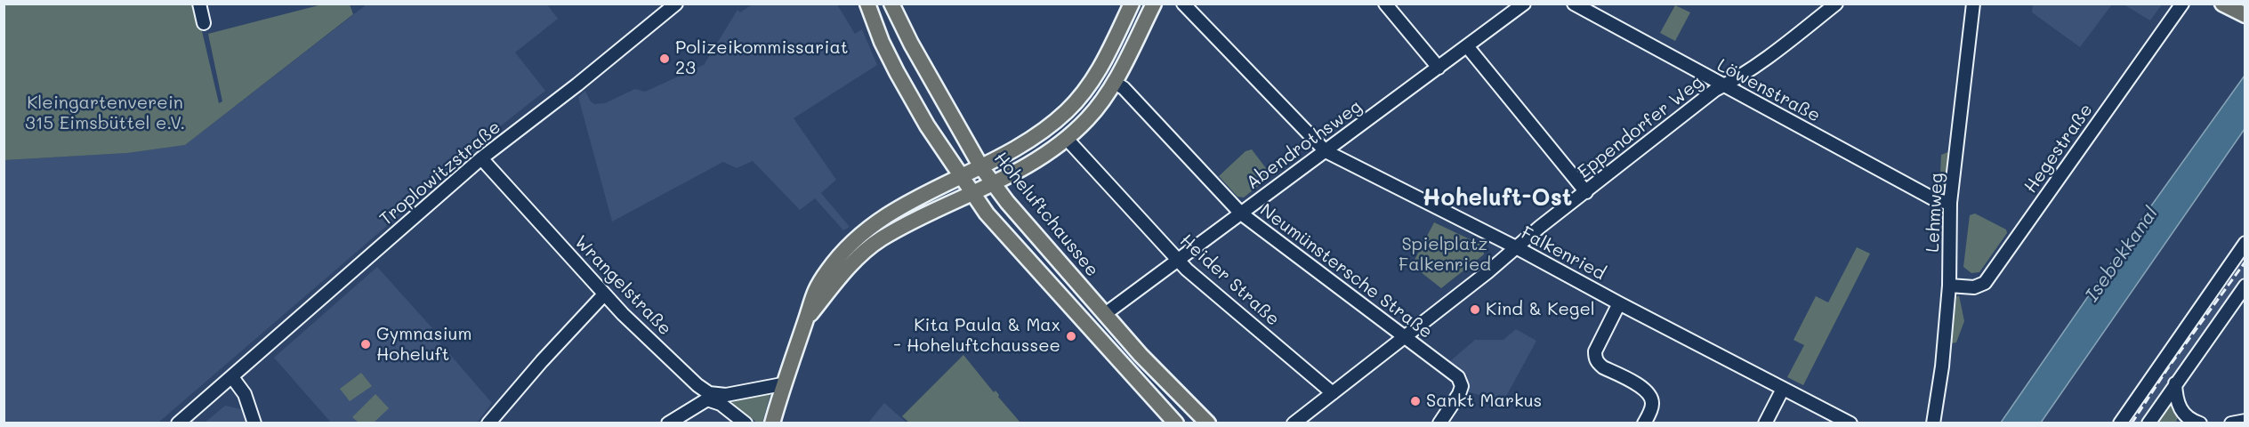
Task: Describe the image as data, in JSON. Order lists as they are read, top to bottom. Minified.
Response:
{"streets":{"main road":["Hoheluftchaussee"],"street":["Löwenstraße","Eppendorfer Weg","Abendrothsweg","Hegestraße","Troplowitzstraße","Lehmweg","Falkenried","Neumünstersche Straße","Heider Straße","Wrangelstraße"]},"crossings":[["Löwenstraße","Eppendorfer Weg"],["Löwenstraße","Lehmweg"],["Eppendorfer Weg","Falkenried"],["Eppendorfer Weg","Neumünstersche Straße"],["Eppendorfer Weg","Heider Straße"],["Abendrothsweg","Hoheluftchaussee"],["Abendrothsweg","Falkenried"],["Abendrothsweg","Neumünstersche Straße"],["Abendrothsweg","Heider Straße"],["Hegestraße","Lehmweg"],["Troplowitzstraße","Wrangelstraße"]],"districts":["Hoheluft-Ost"],"water":["Isebekkanal"],"parks":["Kleingartenverein 315 Eimsbüttel e.V.","Spielplatz Falkenried"],"places":["Polizeikommissariat 23","Kind & Kegel","Kita Paula & Max - Hoheluftchaussee","Gymnasium Hoheluft","Sankt Markus"]}
